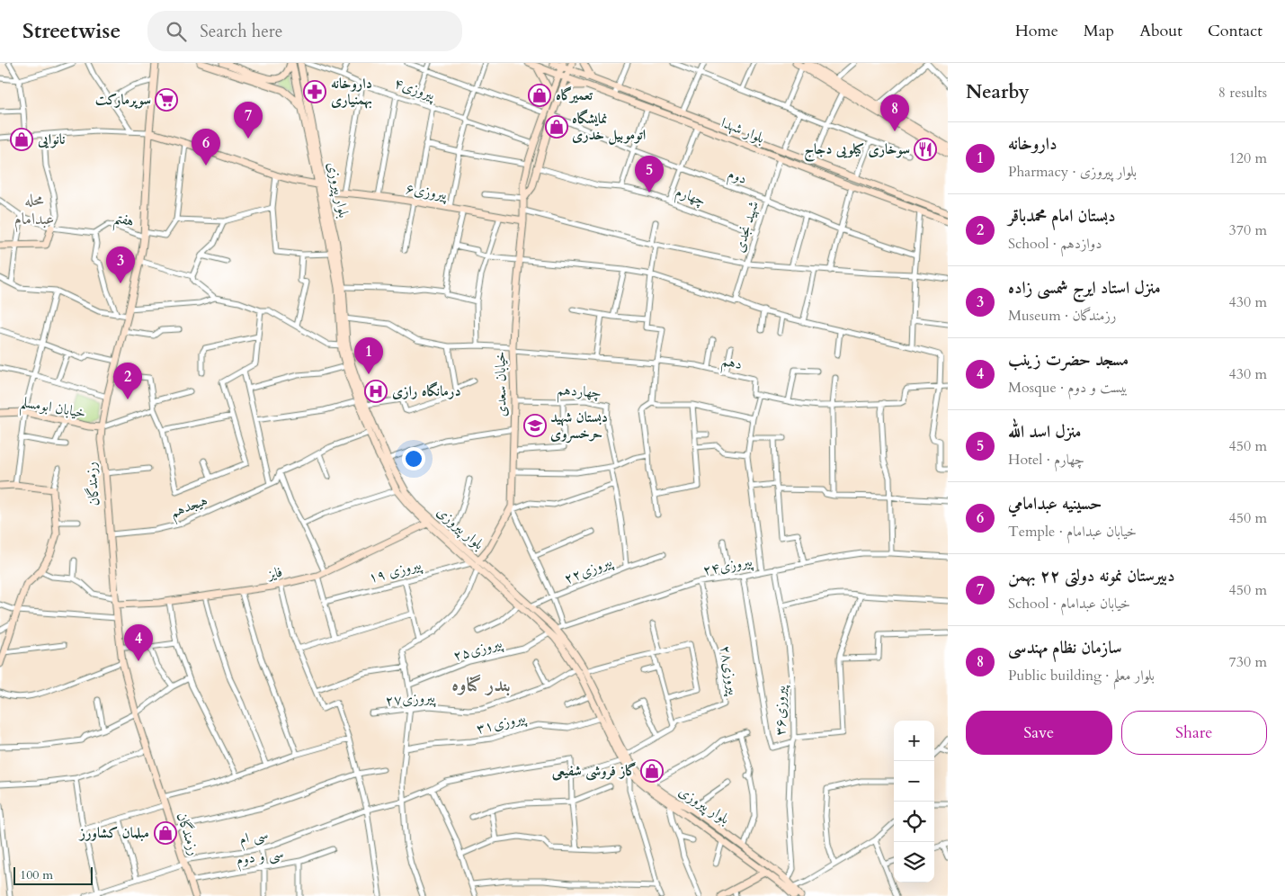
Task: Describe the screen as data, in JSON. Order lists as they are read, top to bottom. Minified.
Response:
{"streets":{"street":["پیروزی۴","بلوار شهدا","دوم","بلوار پیروزی","پیروزی۶","چهارم","هفتم","شهید نجدی","دهم","خیابان سعدی","چهاردهم","خیابان ابومسلم","رزمندگان","هیجدهم","پیروزی۲۴","پیروزی۲۲","پیروزی ۱۹","فایز","پیروزی۲۵","پیروزی۲۸","پیروزی۲۷","پیروزی۳۶","پیروزی۳۱","سی ام","سی و دوم"]},"crossings":[["پیروزی۴","خیابان سعدی"],["بلوار شهدا","شهید نجدی"],["بلوار شهدا","خیابان سعدی"],["دوم","شهید نجدی"],["دوم","خیابان سعدی"],["بلوار پیروزی","پیروزی۶"],["بلوار پیروزی","دهم"],["بلوار پیروزی","خیابان سعدی"],["بلوار پیروزی","پیروزی۲۴"],["بلوار پیروزی","پیروزی۲۲"],["بلوار پیروزی","پیروزی ۱۹"],["بلوار پیروزی","فایز"],["بلوار پیروزی","پیروزی۲۵"],["بلوار پیروزی","پیروزی۲۸"],["بلوار پیروزی","پیروزی۲۷"],["بلوار پیروزی","پیروزی۳۶"],["بلوار پیروزی","پیروزی۳۱"],["پیروزی۶","خیابان سعدی"],["چهارم","شهید نجدی"],["چهارم","خیابان سعدی"],["هفتم","رزمندگان"],["دهم","خیابان سعدی"],["خیابان سعدی","چهاردهم"],["خیابان ابومسلم","رزمندگان"],["رزمندگان","هیجدهم"],["رزمندگان","فایز"],["رزمندگان","سی ام"],["رزمندگان","سی و دوم"],["پیروزی۲۴","پیروزی۲۵"],["پیروزی۲۴","پیروزی۲۸"],["پیروزی۲۴","پیروزی۳۶"],["پیروزی۲۸","سی ام"]],"districts":["محله عبدامام","بندر گناوه"],"places":{"pharmacy":["داروخانه بهمنیاری"],"shop":["تعمیرگاه","نمایشگاه اتوموبیل خدری","نانوایی","گاز فروشی شفیعی","مبلمان کشاورز"],"supermarket":["سوپرمارکت"],"restaurant":["سوخاری کیلویی دجاج"],"hospital":["درمانگاه رازی"],"school or university":["دبستان شهید حرخسروی"]},"scale_bar":"100 m","page":{"header":"Streetwise","search":"Search here","nav":["Home","Map","About","Contact"],"heading":["Nearby","8 results"],"pins":["8","7","6","5","3","1","2","4"],"list":[{"mark":"1","name":"داروخانه","note":"Pharmacy · بلوار پیروزی","value":"120 m"},{"mark":"2","name":"دبستان امام محمدباقر","note":"School · دوازدهم","value":"370 m"},{"mark":"3","name":"منزل استاد ایرج شمسى زاده","note":"Museum · رزمندگان","value":"430 m"},{"mark":"4","name":"مسجد حضرت زینب","note":"Mosque · بیست و دوم","value":"430 m"},{"mark":"5","name":"منزل اسد الله","note":"Hotel · چهارم","value":"450 m"},{"mark":"6","name":"حسينيه عبدامامي","note":"Temple · خیابان عبدامام","value":"450 m"},{"mark":"7","name":"دبیرستان نمونه دولتی ۲۲ بهمن","note":"School · خیابان عبدامام","value":"450 m"},{"mark":"8","name":"سازمان نظام مهندسی","note":"Public building · بلوار معلم","value":"730 m"}],"buttons":["Save","Share"],"map_buttons":["+","−"],"scale":"100 m"}}
